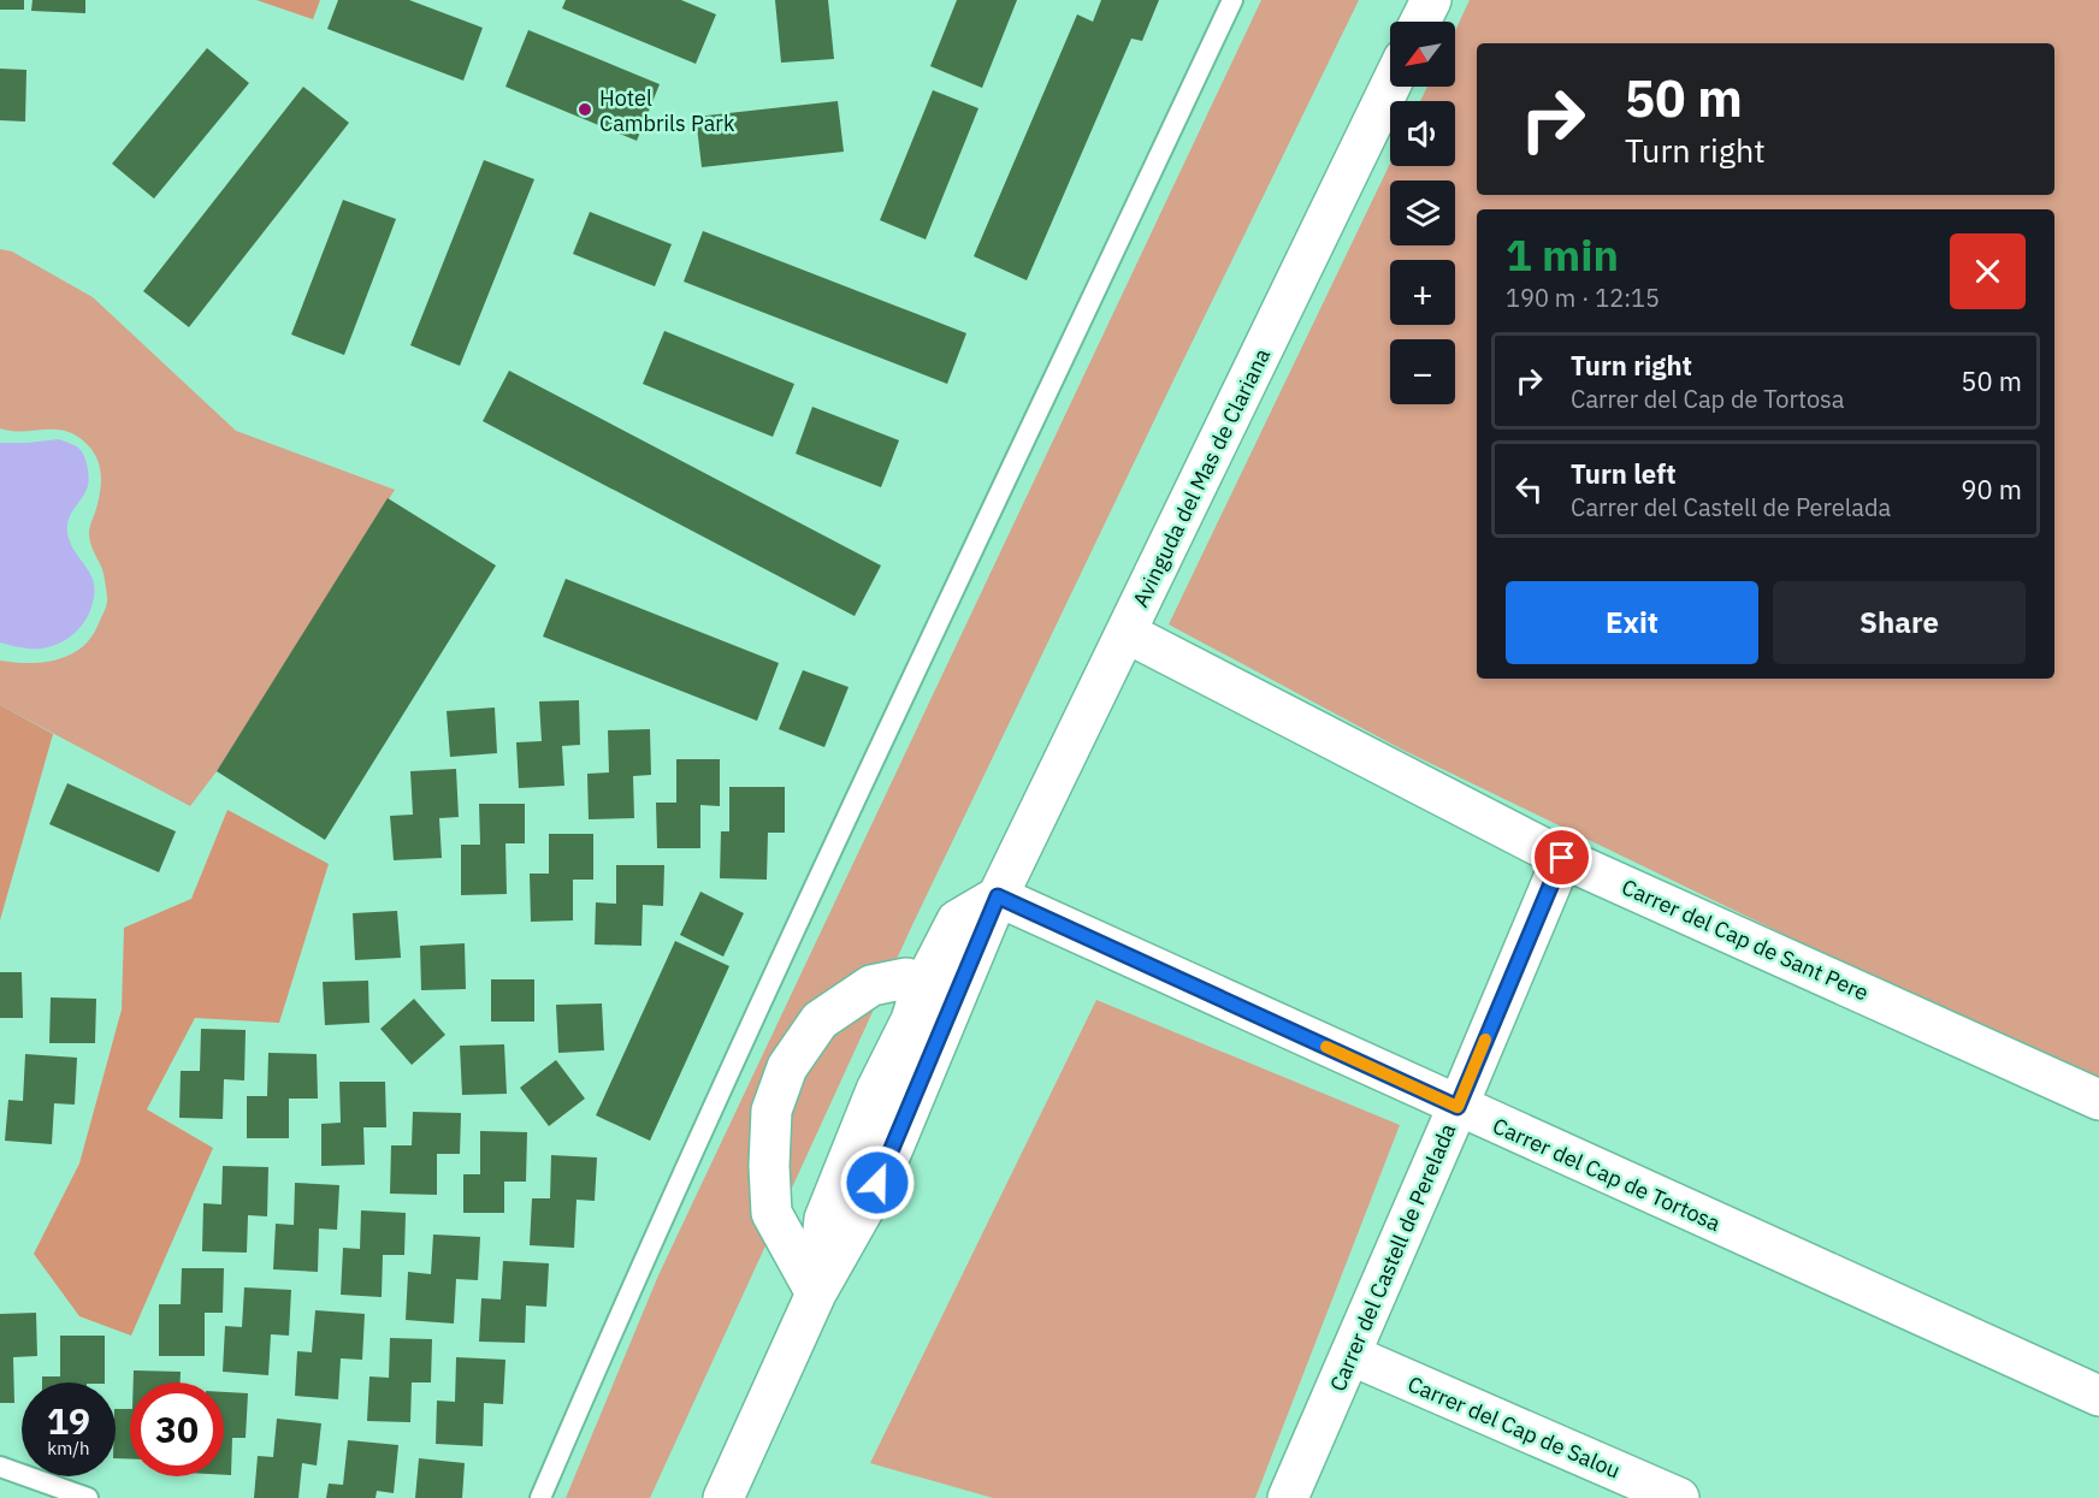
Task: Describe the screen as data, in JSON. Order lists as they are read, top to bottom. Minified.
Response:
{"streets":{"street":["Avinguda del Mas de Clariana","Carrer del Cap de Sant Pere","Carrer del Cap de Tortosa","Carrer del Castell de Perelada","Carrer del Cap de Salou"]},"crossings":[["Avinguda del Mas de Clariana","Carrer del Cap de Sant Pere"],["Avinguda del Mas de Clariana","Carrer del Cap de Tortosa"],["Carrer del Cap de Sant Pere","Carrer del Castell de Perelada"],["Carrer del Cap de Tortosa","Carrer del Castell de Perelada"],["Carrer del Castell de Perelada","Carrer del Cap de Salou"]],"places":["Hotel Cambrils Park"],"north":"bottom left","page":{"map_buttons":["+","−"],"turn":["50 m","Turn right"],"heading":["1 min","190 m · 12:15"],"list":[{"name":"Turn right","note":"Carrer del Cap de Tortosa","value":"50 m"},{"name":"Turn left","note":"Carrer del Castell de Perelada","value":"90 m"}],"buttons":["Exit","Share"],"speed":"19 km/h","limit":"30"}}
